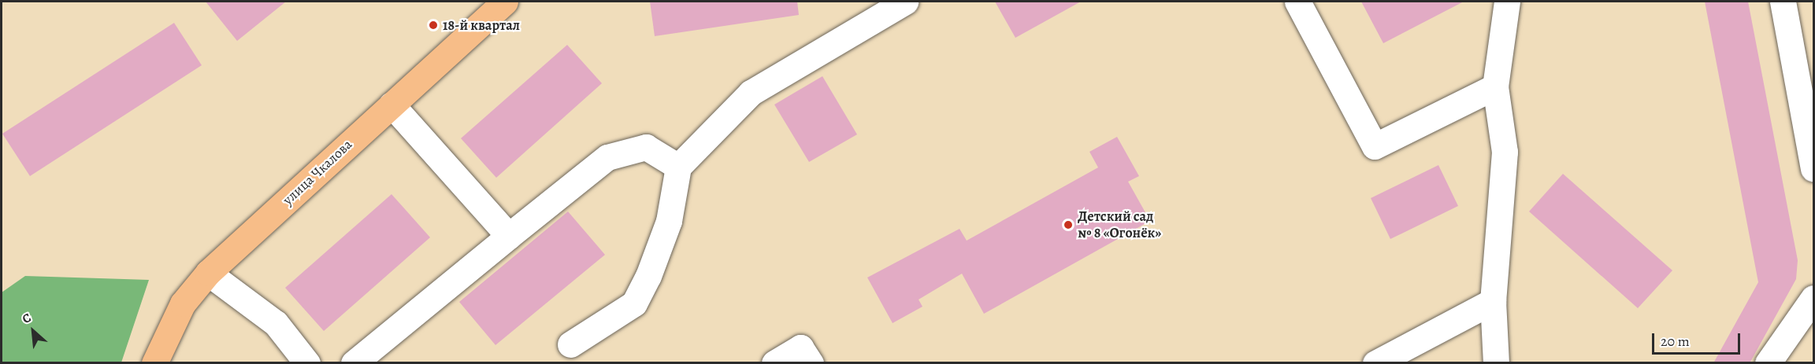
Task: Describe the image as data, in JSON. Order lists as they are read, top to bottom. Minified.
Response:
{"streets":{"main road":["улица Чкалова"]},"places":["18-й квартал","Детский сад № 8 «Огонёк»"],"scale_bar":"20 m","north":"top left"}
